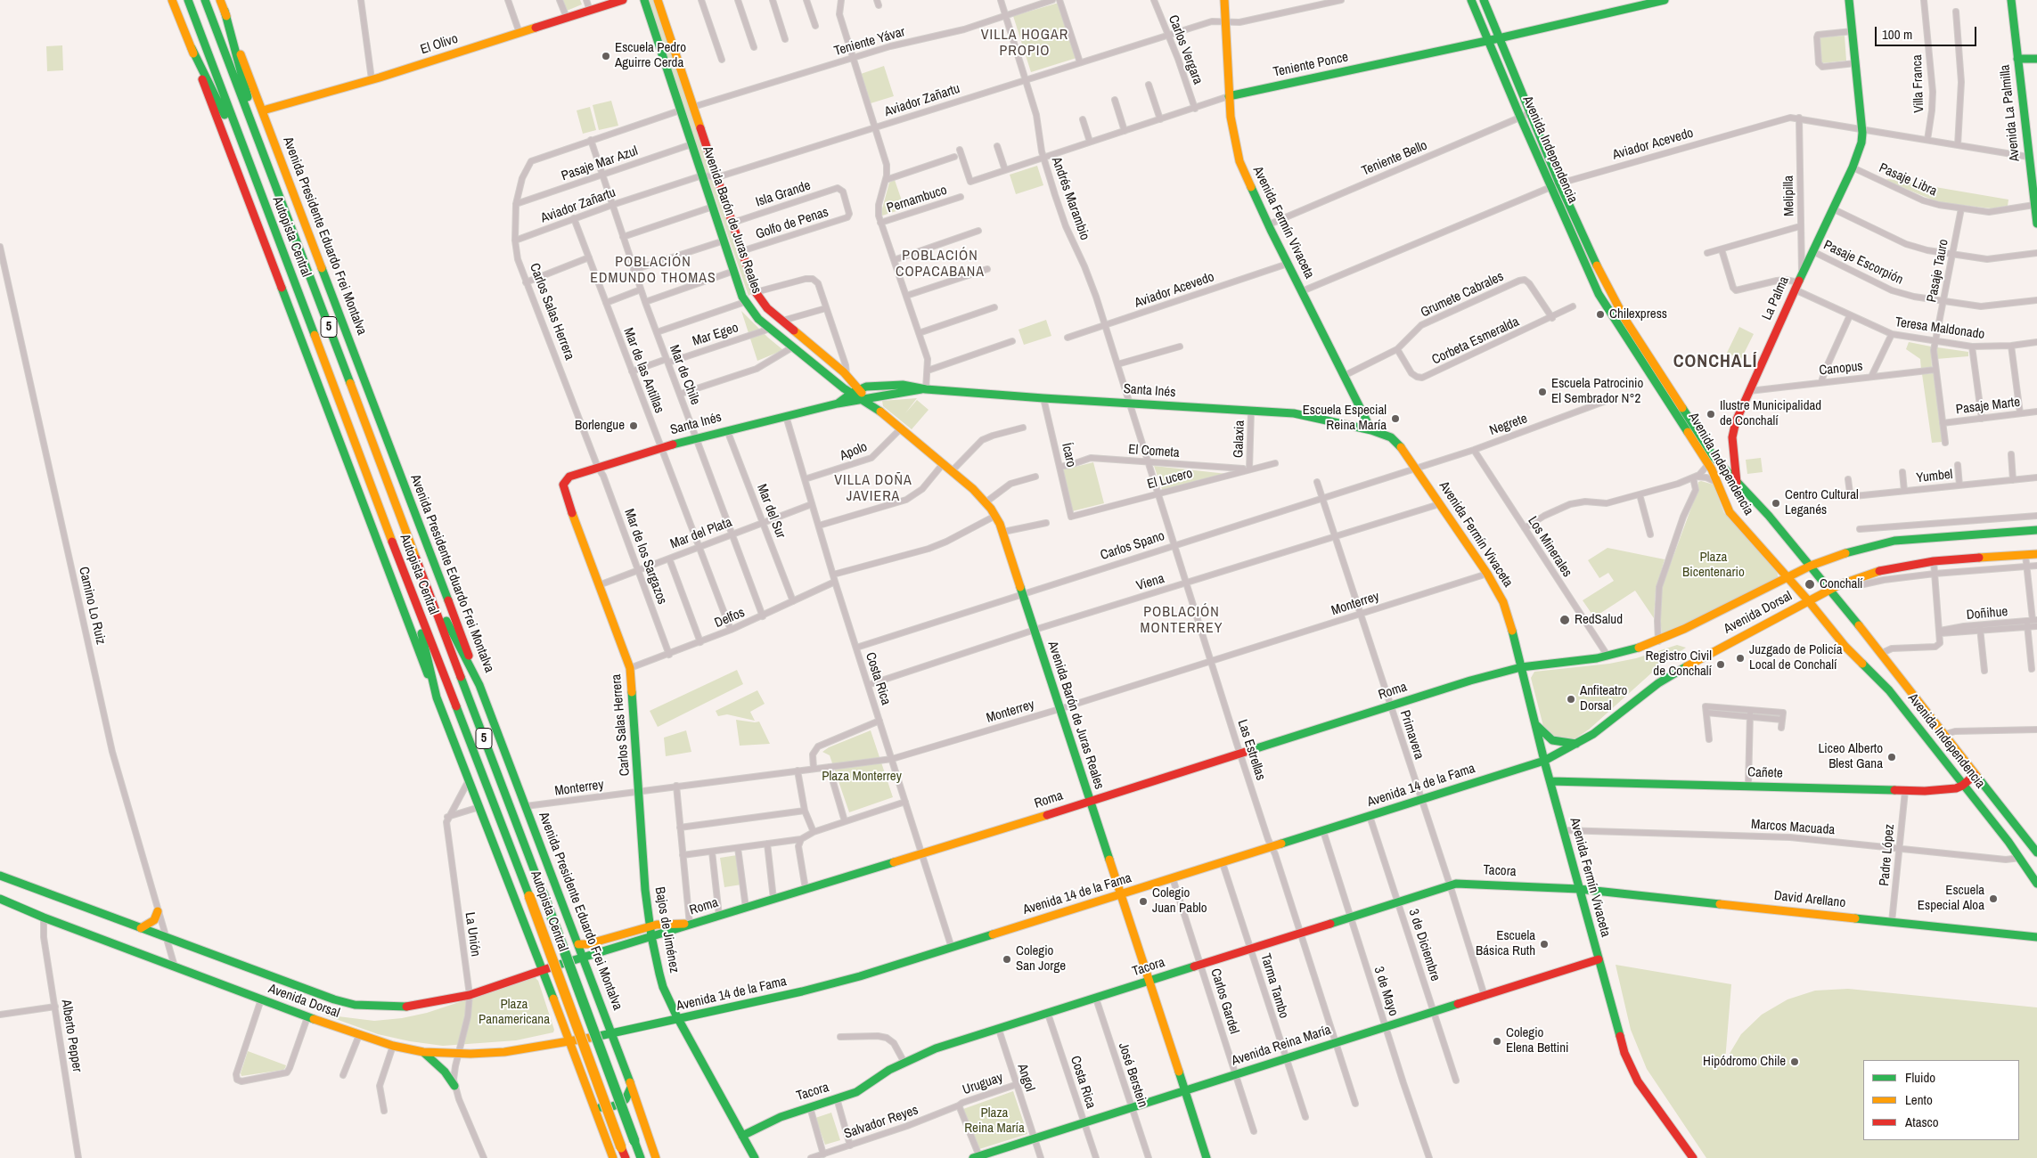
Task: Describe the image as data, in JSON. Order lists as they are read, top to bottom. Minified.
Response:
{"streets":{"main road":["El Olivo","Teniente Ponce","Avenida La Palmilla","Avenida Independencia","Avenida Barón de Juras Reales","Avenida Fermín Vivaceta","Avenida Presidente Eduardo Frei Montalva","Autopista Central","La Palma","Carlos Salas Herrera","5","Santa Inés","Avenida Dorsal","Roma","Cañete","Avenida 14 de la Fama","Tacora","David Arellano","Bajos de Jiménez","Avenida Reina María"],"street":["Teniente Yávar","Carlos Vergara","Villa Franca","Aviador Zañartu","Aviador Acevedo","Teniente Bello","Pasaje Mar Azul","Pasaje Libra","Isla Grande","Melipilla","Andrés Marambio","Pernambuco","Golfo de Penas","Pasaje Escorpión","Pasaje Tauro","Grumete Cabrales","Teresa Maldonado","Mar Egeo","Corbeta Esmeralda","Canopus","Mar de las Antillas","Mar de Chile","Pasaje Marte","Negrete","Galaxia","Apolo","El Cometa","Ícaro","Yumbel","El Lucero","Mar del Sur","Mar del Plata","Carlos Spano","Los Minerales","Mar de los Sargazos","Viena","Monterrey","Camino Lo Ruiz","Doñihue","Delfos","Costa Rica","Primavera","Las Estrellas","Marcos Macuada","Padre López","La Unión","3 de Diciembre","Tarma Tambo","3 de Mayo","Carlos Gardel","Alberto Pepper","José Berstein","Angol","Uruguay","Salvador Reyes"]},"crossings":[["Teniente Yávar","Andrés Marambio"],["Teniente Yávar","Avenida Barón de Juras Reales"],["El Olivo","Avenida Presidente Eduardo Frei Montalva"],["Carlos Vergara","Teniente Ponce"],["Carlos Vergara","Aviador Zañartu"],["Teniente Ponce","Avenida Independencia"],["Teniente Ponce","Andrés Marambio"],["Teniente Ponce","Avenida Fermín Vivaceta"],["Villa Franca","Aviador Acevedo"],["Aviador Zañartu","Andrés Marambio"],["Aviador Zañartu","Avenida Barón de Juras Reales"],["Aviador Zañartu","Avenida Fermín Vivaceta"],["Aviador Zañartu","Carlos Salas Herrera"],["Aviador Zañartu","Mar de las Antillas"],["Aviador Zañartu","Mar de Chile"],["Avenida La Palmilla","Aviador Acevedo"],["Avenida La Palmilla","Pasaje Libra"],["Aviador Acevedo","Avenida Independencia"],["Aviador Acevedo","Melipilla"],["Aviador Acevedo","Andrés Marambio"],["Aviador Acevedo","Avenida Fermín Vivaceta"],["Aviador Acevedo","La Palma"],["Avenida Independencia","Teniente Bello"],["Avenida Independencia","La Palma"],["Avenida Independencia","Avenida Dorsal"],["Avenida Independencia","Cañete"],["Avenida Independencia","Marcos Macuada"],["Teniente Bello","Avenida Fermín Vivaceta"],["Pasaje Mar Azul","Avenida Barón de Juras Reales"],["Pasaje Mar Azul","Carlos Salas Herrera"],["Pasaje Mar Azul","Mar de Chile"],["Pasaje Libra","Pasaje Tauro"],["Pasaje Libra","La Palma"],["Isla Grande","Avenida Barón de Juras Reales"],["Isla Grande","Golfo de Penas"],["Melipilla","La Palma"],["Melipilla","Teresa Maldonado"],["Andrés Marambio","Santa Inés"],["Andrés Marambio","Las Estrellas"],["Avenida Barón de Juras Reales","Golfo de Penas"],["Avenida Barón de Juras Reales","Mar Egeo"],["Avenida Barón de Juras Reales","Santa Inés"],["Avenida Barón de Juras Reales","Apolo"],["Avenida Barón de Juras Reales","Carlos Spano"],["Avenida Barón de Juras Reales","Viena"],["Avenida Barón de Juras Reales","Monterrey"],["Avenida Barón de Juras Reales","Roma"],["Avenida Barón de Juras Reales","Avenida 14 de la Fama"],["Avenida Barón de Juras Reales","Tacora"],["Avenida Barón de Juras Reales","Avenida Reina María"],["Avenida Fermín Vivaceta","Grumete Cabrales"],["Avenida Fermín Vivaceta","Santa Inés"],["Avenida Fermín Vivaceta","Negrete"],["Avenida Fermín Vivaceta","Carlos Spano"],["Avenida Fermín Vivaceta","Viena"],["Avenida Fermín Vivaceta","Monterrey"],["Avenida Fermín Vivaceta","Avenida Dorsal"],["Avenida Fermín Vivaceta","Roma"],["Avenida Fermín Vivaceta","Cañete"],["Avenida Fermín Vivaceta","Avenida 14 de la Fama"],["Avenida Fermín Vivaceta","Marcos Macuada"],["Avenida Fermín Vivaceta","Tacora"],["Avenida Fermín Vivaceta","David Arellano"],["Avenida Fermín Vivaceta","Avenida Reina María"],["Avenida Presidente Eduardo Frei Montalva","Monterrey"],["Avenida Presidente Eduardo Frei Montalva","Avenida Dorsal"],["Avenida Presidente Eduardo Frei Montalva","Roma"],["Avenida Presidente Eduardo Frei Montalva","Avenida 14 de la Fama"],["Pasaje Escorpión","Pasaje Tauro"],["Pasaje Escorpión","La Palma"],["Pasaje Tauro","Teresa Maldonado"],["Pasaje Tauro","Canopus"],["Pasaje Tauro","Pasaje Marte"],["Grumete Cabrales","Corbeta Esmeralda"],["La Palma","Teresa Maldonado"],["La Palma","Canopus"],["Carlos Salas Herrera","Mar de Chile"],["Carlos Salas Herrera","Santa Inés"],["Carlos Salas Herrera","Mar del Plata"],["Carlos Salas Herrera","Mar de los Sargazos"],["Carlos Salas Herrera","Monterrey"],["Carlos Salas Herrera","Delfos"],["Carlos Salas Herrera","Bajos de Jiménez"],["Mar Egeo","Mar de las Antillas"],["Mar Egeo","Mar de Chile"],["Mar de las Antillas","Santa Inés"],["Mar de las Antillas","Mar del Plata"],["Mar de las Antillas","Delfos"],["Mar de Chile","Santa Inés"],["Mar de Chile","Mar del Plata"],["Mar de Chile","Delfos"],["Santa Inés","Galaxia"],["Santa Inés","Ícaro"],["Santa Inés","Mar del Sur"],["Santa Inés","Mar de los Sargazos"],["Santa Inés","Costa Rica"],["Santa Inés","Las Estrellas"],["Negrete","Carlos Spano"],["Negrete","Los Minerales"],["Galaxia","El Cometa"],["Galaxia","El Lucero"],["Apolo","Costa Rica"],["El Cometa","Ícaro"],["El Cometa","El Lucero"],["El Cometa","Las Estrellas"],["Ícaro","El Lucero"],["El Lucero","Las Estrellas"],["Mar del Sur","Mar del Plata"],["Mar del Sur","Delfos"],["Mar del Plata","Mar de los Sargazos"],["Mar del Plata","Costa Rica"],["Carlos Spano","Costa Rica"],["Carlos Spano","Primavera"],["Carlos Spano","Las Estrellas"],["Los Minerales","Avenida Dorsal"],["Mar de los Sargazos","Delfos"],["Viena","Costa Rica"],["Viena","Primavera"],["Viena","Las Estrellas"],["Monterrey","Costa Rica"],["Monterrey","Primavera"],["Monterrey","Las Estrellas"],["Monterrey","Bajos de Jiménez"],["Camino Lo Ruiz","Avenida Dorsal"],["Avenida Dorsal","Roma"],["Avenida Dorsal","Avenida 14 de la Fama"],["Avenida Dorsal","La Unión"],["Avenida Dorsal","Alberto Pepper"],["Delfos","Costa Rica"],["Costa Rica","Roma"],["Costa Rica","Avenida 14 de la Fama"],["Costa Rica","Tacora"],["Costa Rica","Avenida Reina María"],["Roma","Primavera"],["Roma","Las Estrellas"],["Roma","Bajos de Jiménez"],["Primavera","Avenida 14 de la Fama"],["Primavera","Tacora"],["Primavera","Avenida Reina María"],["Las Estrellas","Avenida 14 de la Fama"],["Las Estrellas","Tacora"],["Las Estrellas","Avenida Reina María"],["Cañete","Padre López"],["Avenida 14 de la Fama","Bajos de Jiménez"],["Avenida 14 de la Fama","3 de Diciembre"],["Avenida 14 de la Fama","Tarma Tambo"],["Avenida 14 de la Fama","3 de Mayo"],["Avenida 14 de la Fama","Carlos Gardel"],["Marcos Macuada","Padre López"],["Padre López","David Arellano"],["Tacora","David Arellano"],["Tacora","Bajos de Jiménez"],["Tacora","3 de Diciembre"],["Tacora","Tarma Tambo"],["Tacora","3 de Mayo"],["Tacora","Carlos Gardel"],["Tacora","José Berstein"],["Tacora","Angol"],["3 de Diciembre","Avenida Reina María"],["Tarma Tambo","Avenida Reina María"],["3 de Mayo","Avenida Reina María"],["Carlos Gardel","Avenida Reina María"],["Avenida Reina María","José Berstein"],["Avenida Reina María","Angol"],["Angol","Uruguay"],["Uruguay","Salvador Reyes"]],"districts":["VILLA HOGAR PROPIO","POBLACIÓN COPACABANA","POBLACIÓN EDMUNDO THOMAS","CONCHALÍ","VILLA DOÑA JAVIERA","POBLACIÓN MONTERREY"],"parks":["Plaza Bicentenario","Plaza Monterrey","Plaza Panamericana","Plaza Reina María"],"places":["Escuela Pedro Aguirre Cerda","Chilexpress","Escuela Patrocinio El Sembrador N°2","Ilustre Municipalidad de Conchalí","Escuela Especial Reina María","Borlengue","Centro Cultural Leganés","Conchalí","RedSalud","Juzgado de Policía Local de Conchalí","Registro Civil de Conchalí","Anfiteatro Dorsal","Liceo Alberto Blest Gana","Escuela Especial Aloa","Colegio Juan Pablo","Escuela Básica Ruth","Colegio San Jorge","Colegio Elena Bettini","Hipódromo Chile"],"legend":["Fluido","Lento","Atasco"],"scale_bar":"100 m"}
